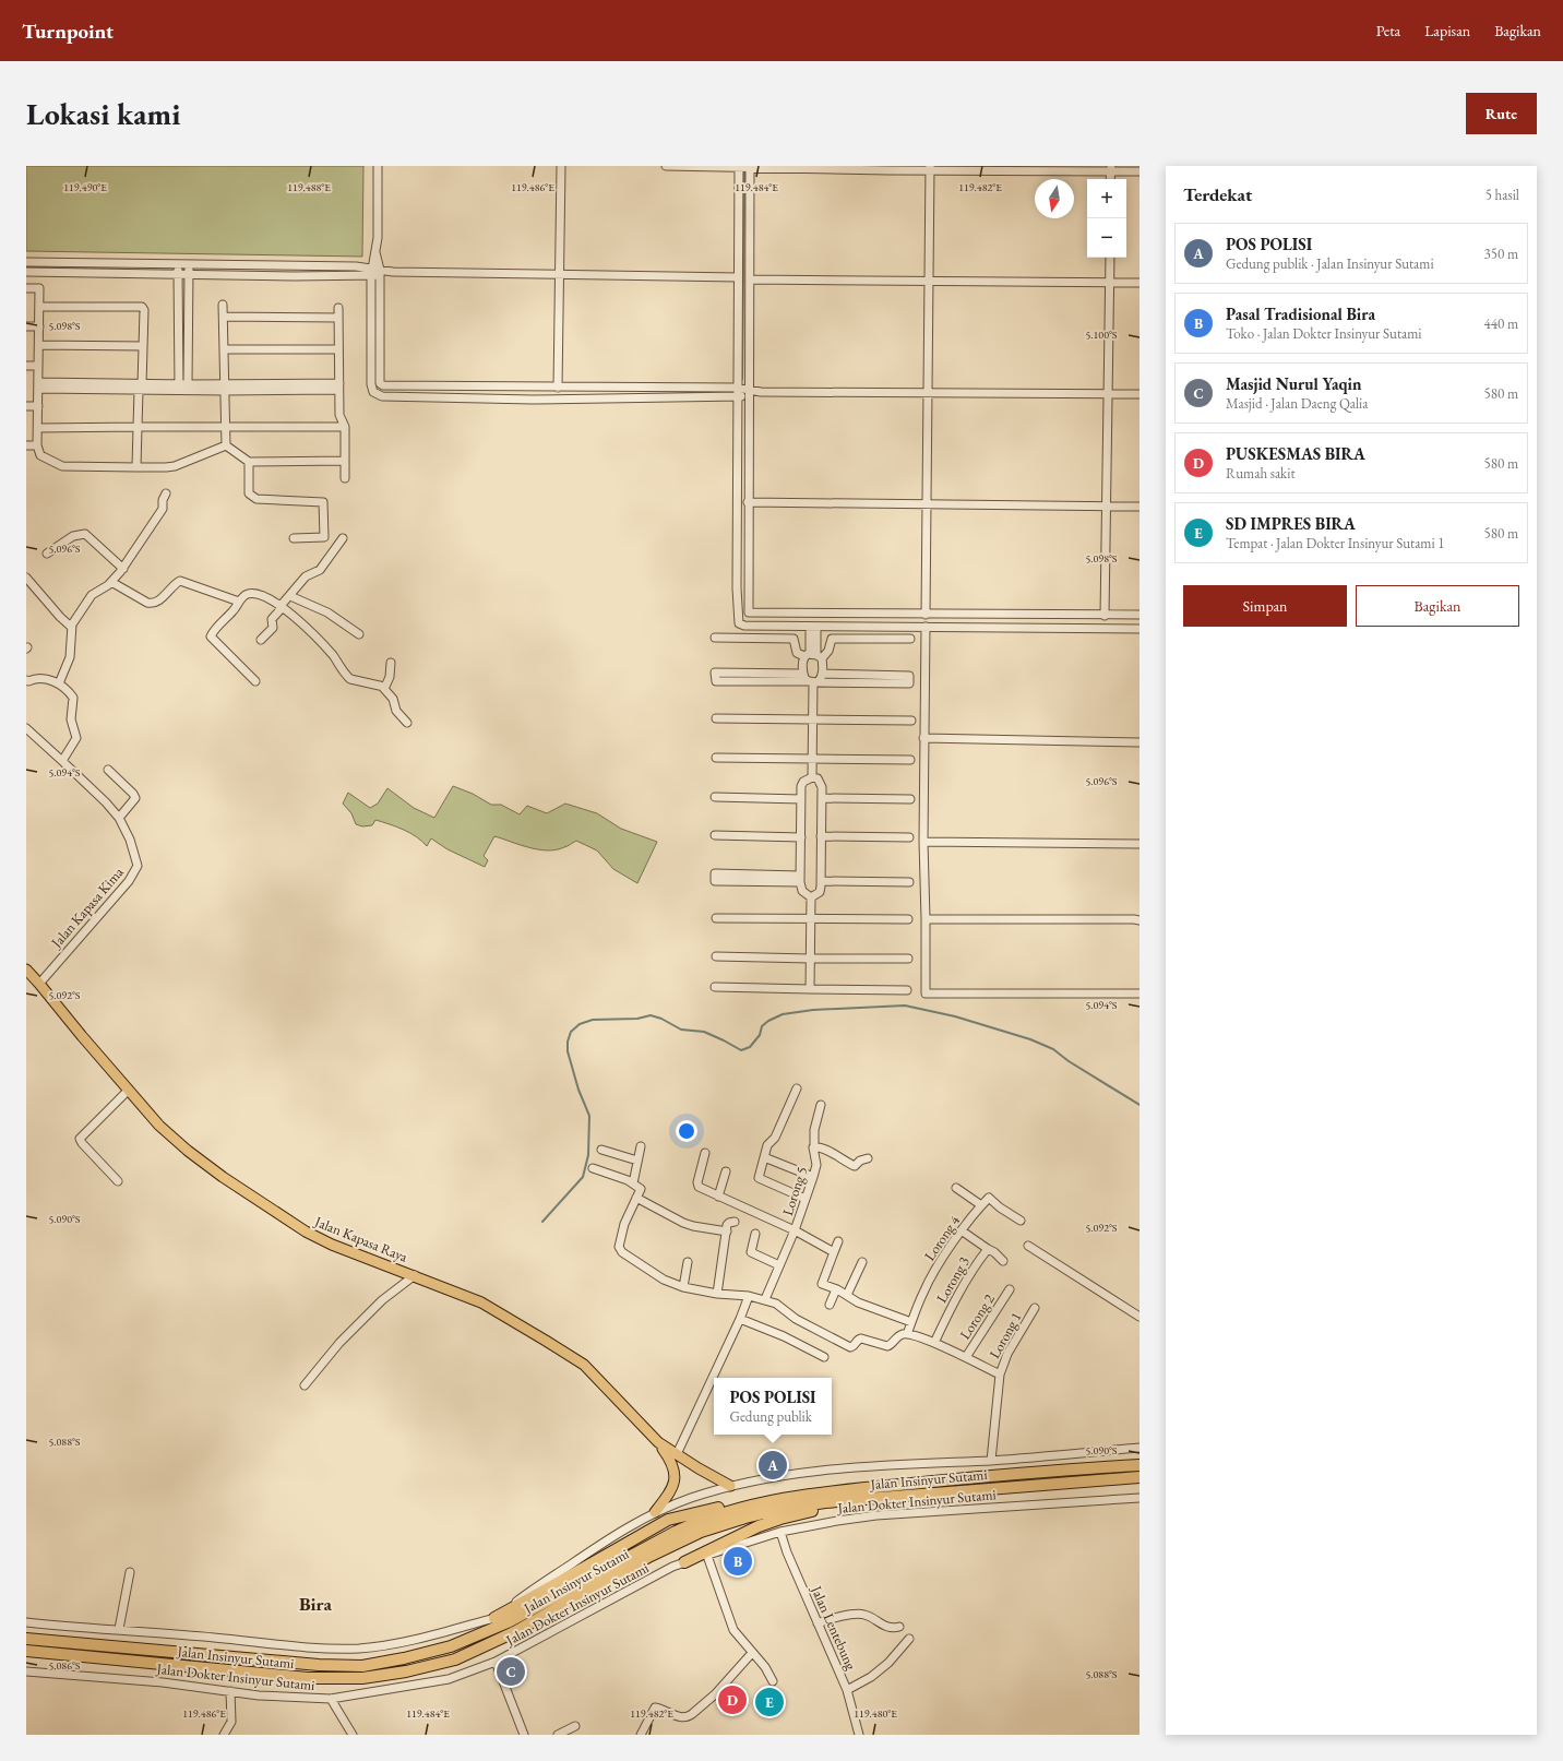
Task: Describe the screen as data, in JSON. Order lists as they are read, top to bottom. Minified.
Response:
{"streets":{"highway":["Jalan Insinyur Sutami"],"main road":["Jalan Kapasa Raya"],"street":["Jalan Kapasa Kima","Lorong 5","Lorong 4","Lorong 3","Lorong 2","Lorong 1","Jalan Dokter Insinyur Sutami","Jalan Lentebung"]},"crossings":[["Jalan Kapasa Kima","Jalan Kapasa Raya"],["Jalan Dokter Insinyur Sutami","Jalan Lentebung"]],"districts":["Bira"],"north":"bottom","page":{"header":"Turnpoint","nav":["Peta","Lapisan","Bagikan"],"buttons":["Rute",["Simpan","Bagikan"]],"title":"Lokasi kami","heading":["Terdekat","5 hasil"],"map_buttons":["+","−"],"list":[{"mark":"A","name":"POS POLISI","note":"Gedung publik · Jalan Insinyur Sutami","value":"350 m"},{"mark":"B","name":"Pasal Tradisional Bira","note":"Toko · Jalan Dokter Insinyur Sutami","value":"440 m"},{"mark":"C","name":"Masjid Nurul Yaqin","note":"Masjid · Jalan Daeng Qalia","value":"580 m"},{"mark":"D","name":"PUSKESMAS BIRA","note":"Rumah sakit","value":"580 m"},{"mark":"E","name":"SD IMPRES BIRA","note":"Tempat · Jalan Dokter Insinyur Sutami 1","value":"580 m"}],"popup":["POS POLISI","Gedung publik"],"pins":["A","B","C","D","E"]},"coordinates":["119.490°E","119.488°E","119.486°E","119.484°E","119.482°E","5.098°S","5.100°S","5.096°S","5.094°S","5.092°S","5.090°S","5.088°S","5.086°S","119.480°E"]}
